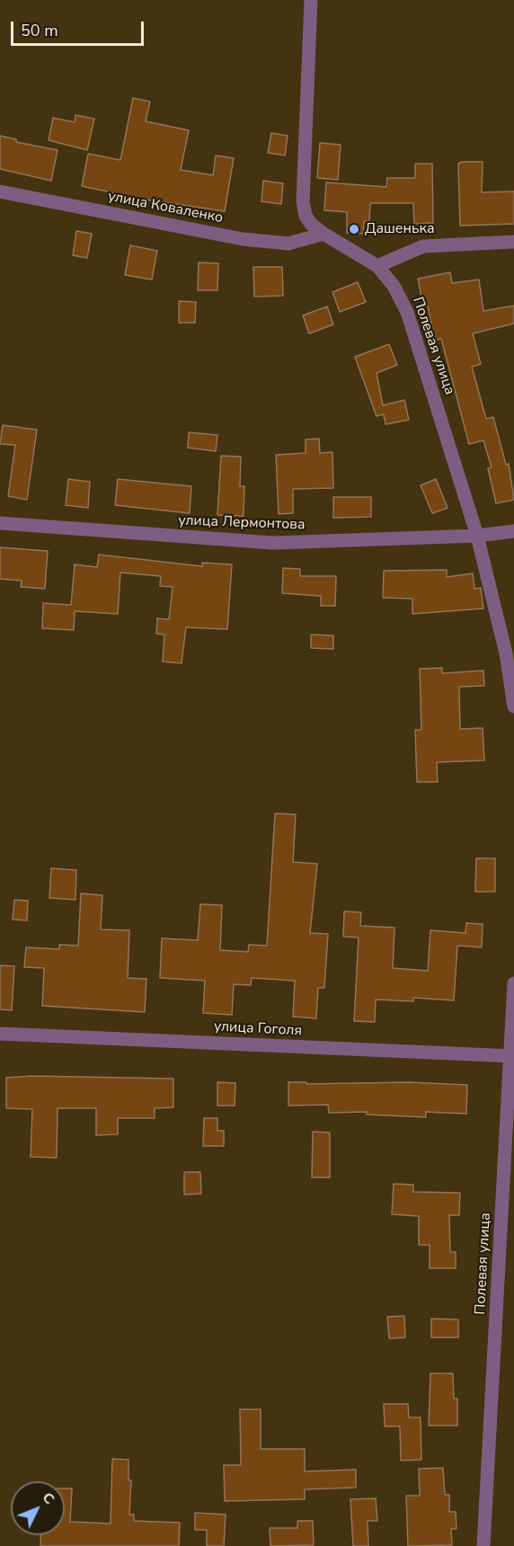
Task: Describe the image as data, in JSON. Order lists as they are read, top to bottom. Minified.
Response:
{"streets":{"street":["улица Коваленко","Полевая улица","улица Лермонтова","улица Гоголя"]},"crossings":[["улица Коваленко","Полевая улица"],["Полевая улица","улица Лермонтова"],["Полевая улица","улица Гоголя"]],"places":["Дашенька"],"scale_bar":"50 m","north":"top right"}
